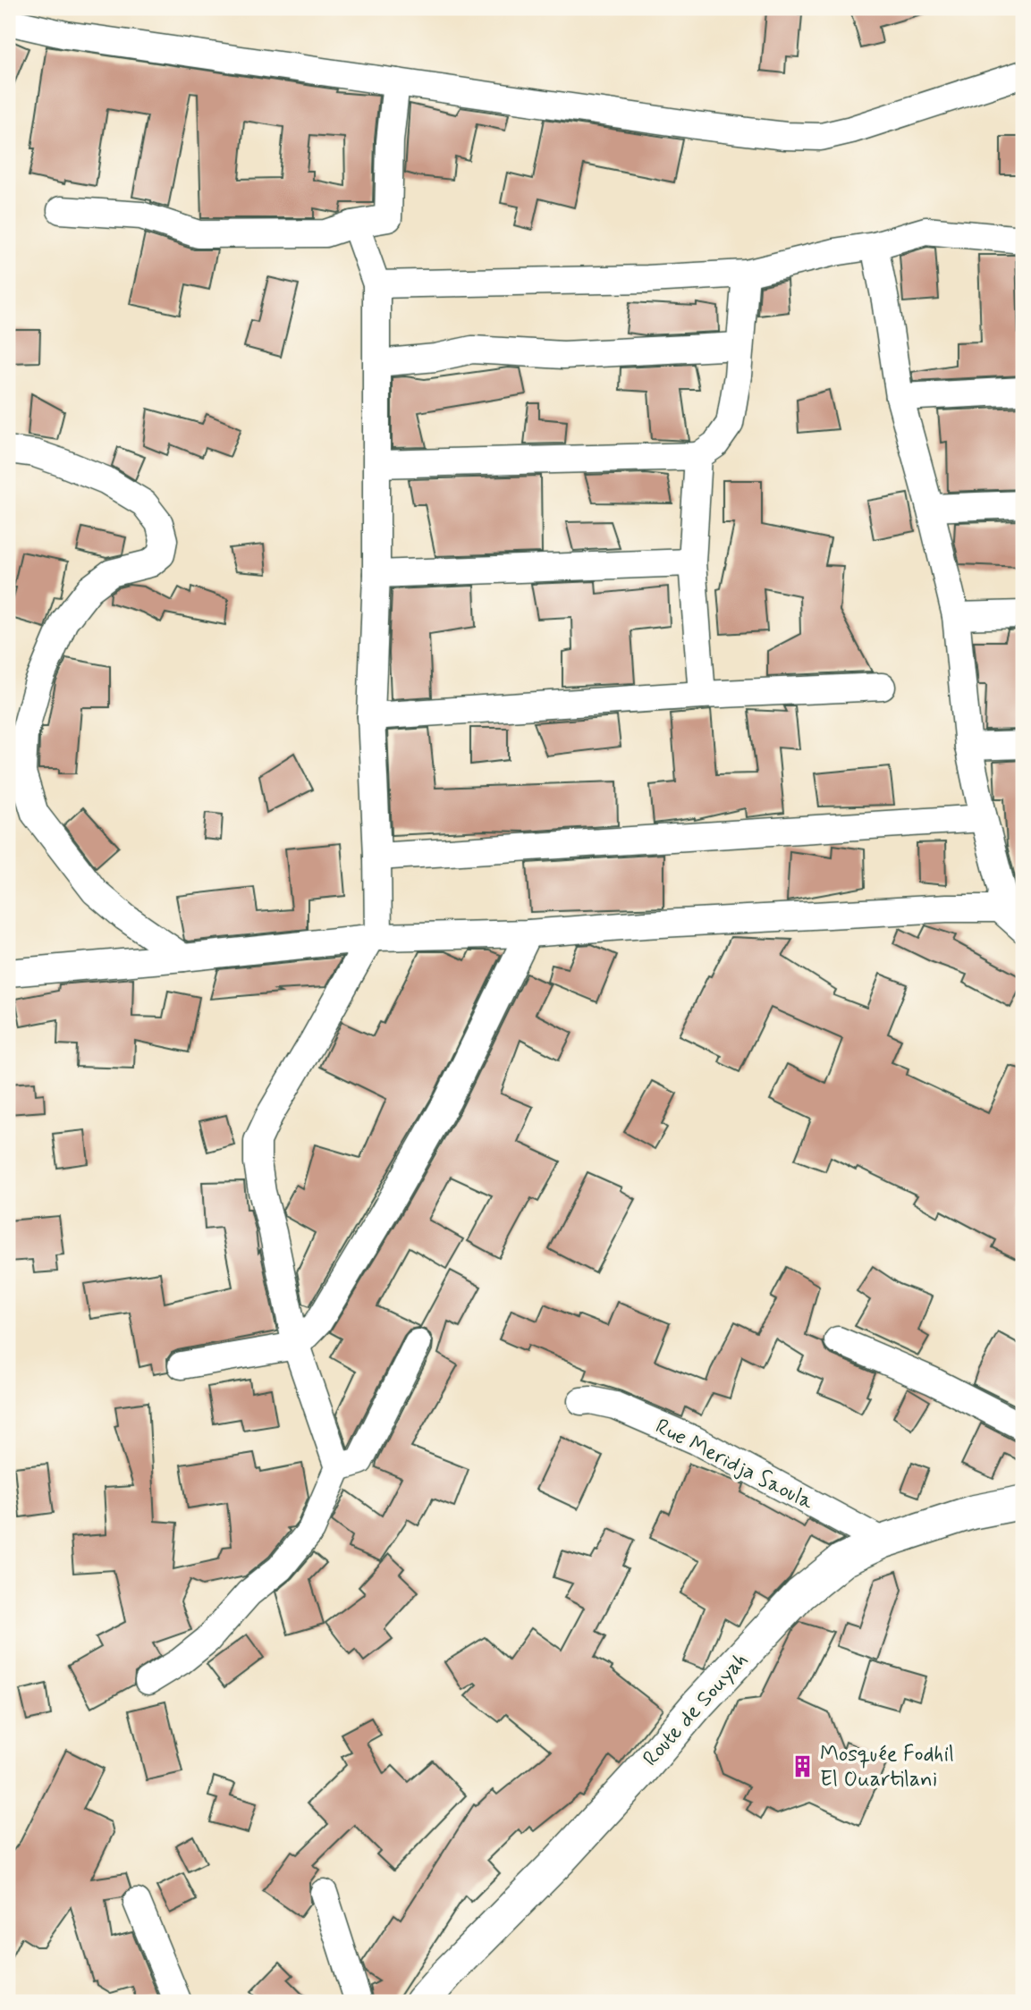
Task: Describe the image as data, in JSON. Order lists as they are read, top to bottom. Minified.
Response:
{"streets":{"main road":["Route de Souyah"],"street":["Rue Meridja Saoula"]},"crossings":[["Rue Meridja Saoula","Route de Souyah"]],"places":{"building":["Mosquée Fodhil El Ouartilani"]}}
